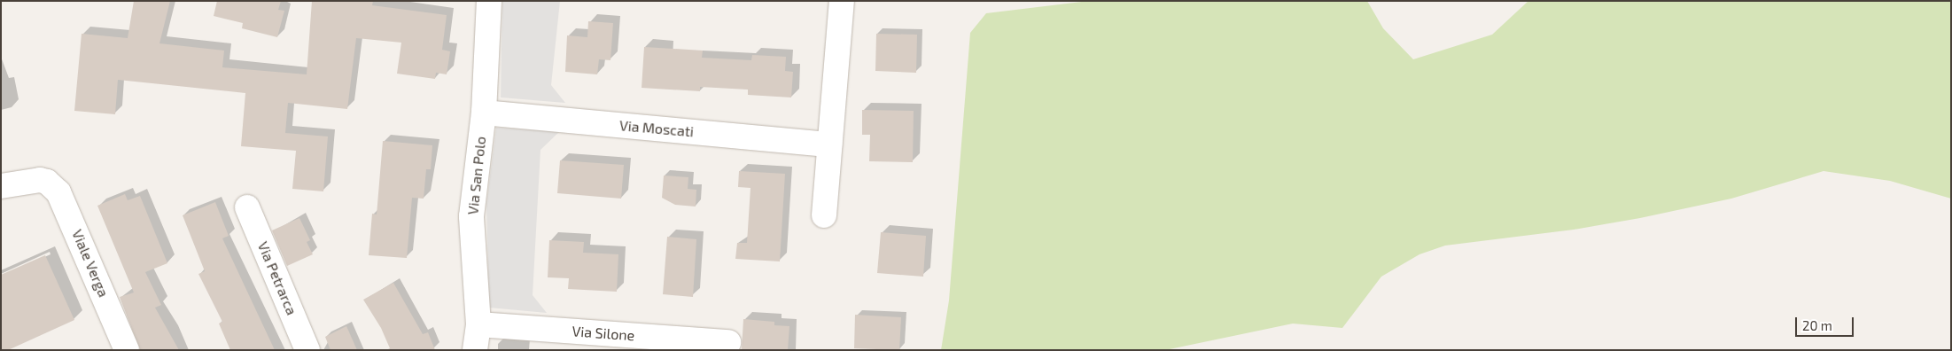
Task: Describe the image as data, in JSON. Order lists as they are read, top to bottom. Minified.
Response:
{"streets":{"street":["Via Moscati","Via San Polo","Viale Verga","Via Petrarca","Via Silone"]},"crossings":[["Via Moscati","Via San Polo"],["Via San Polo","Via Silone"]],"scale_bar":"20 m"}
